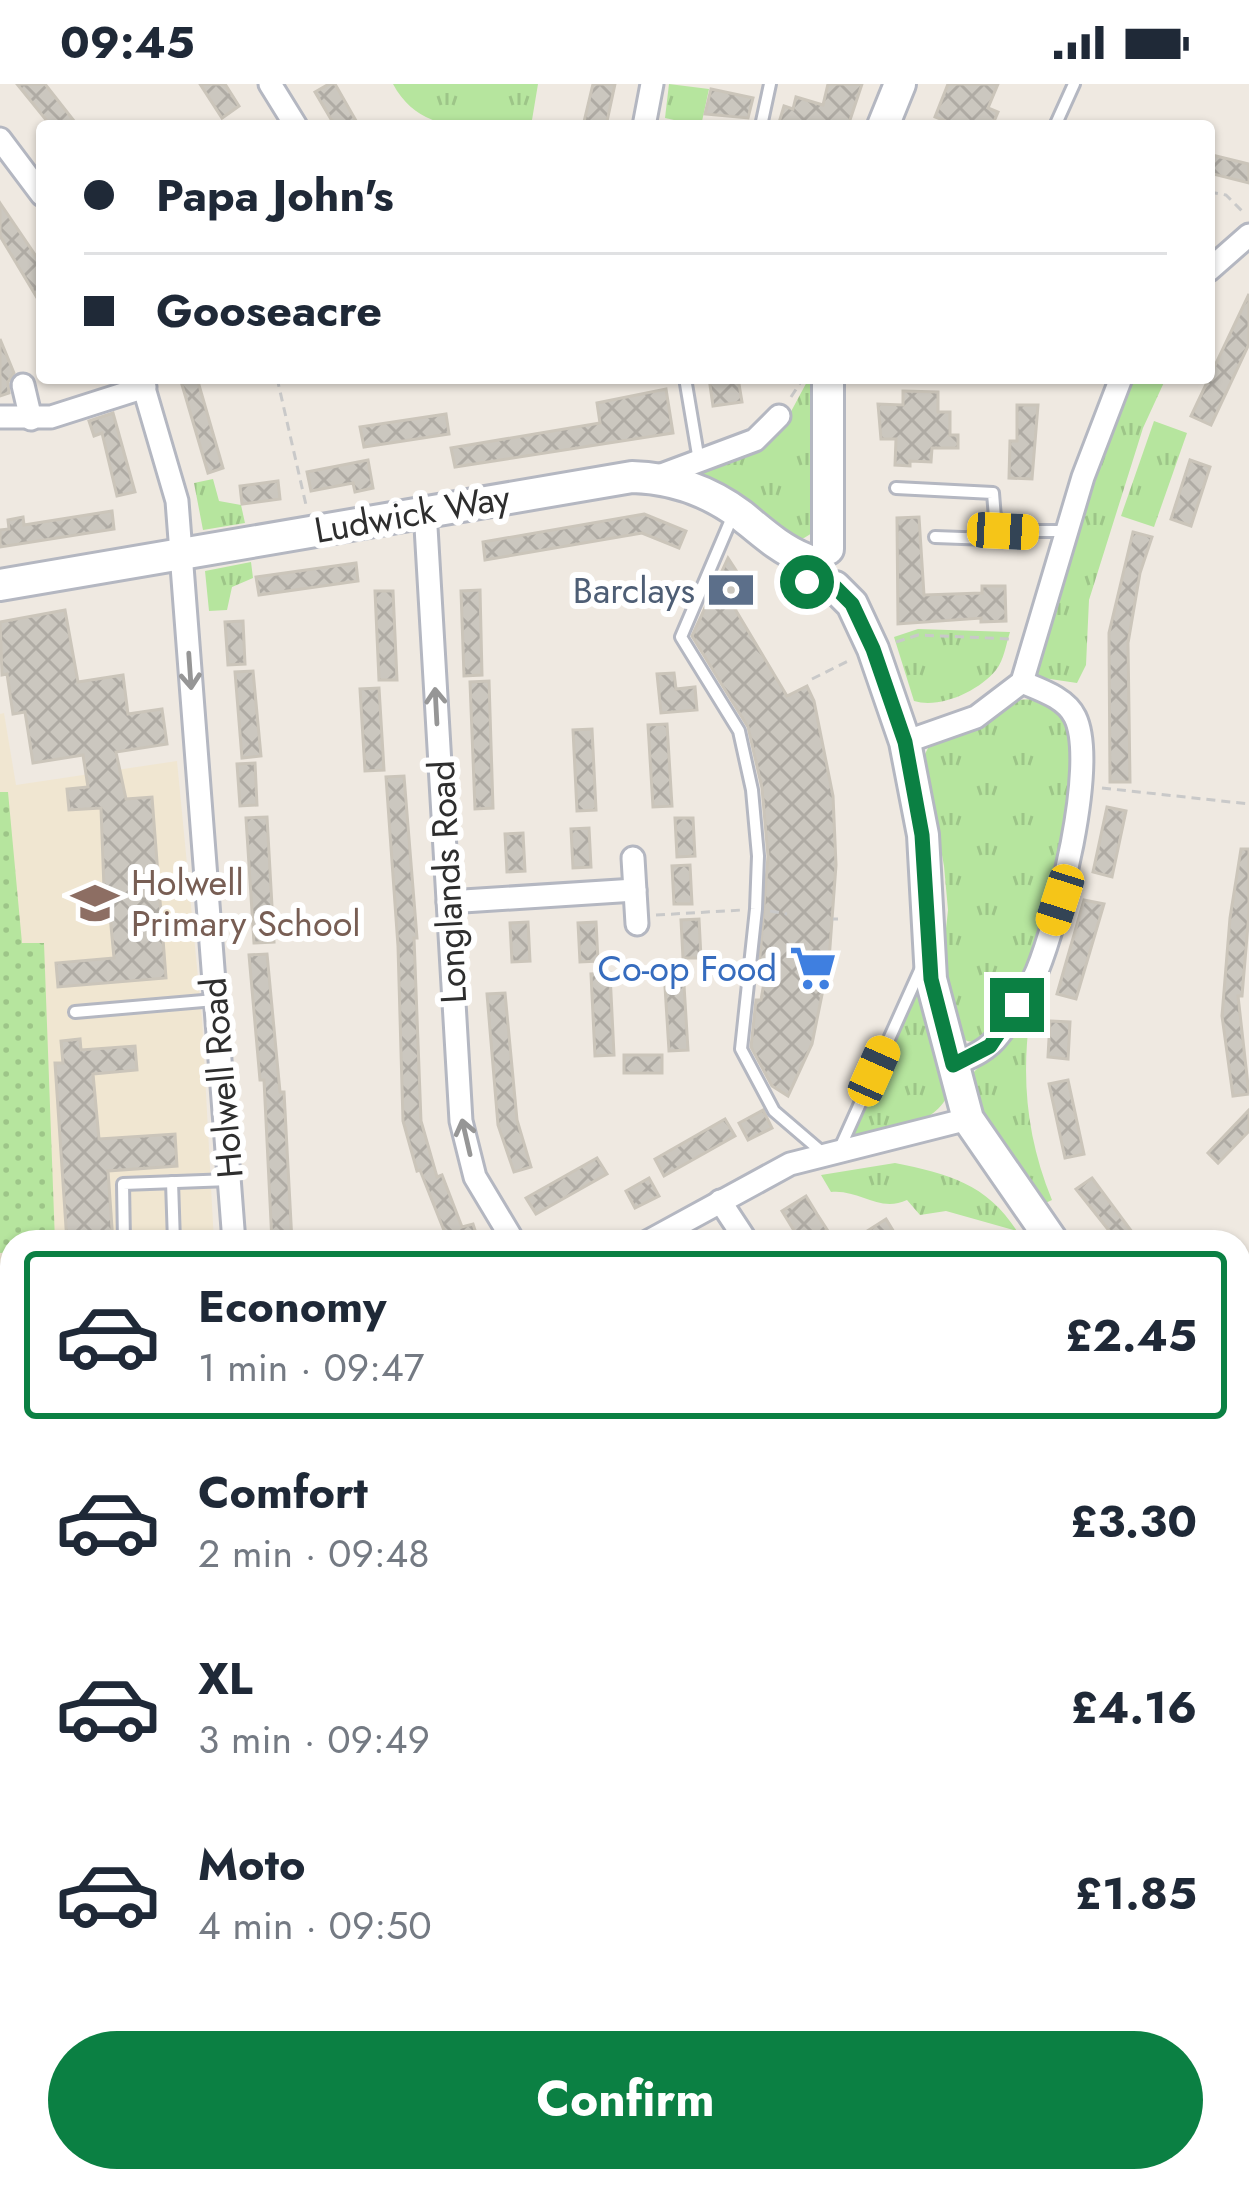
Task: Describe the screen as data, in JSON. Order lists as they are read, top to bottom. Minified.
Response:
{"streets":{"street":["Ludwick Way","Longlands Road","Holwell Road"]},"crossings":[["Ludwick Way","Longlands Road"],["Ludwick Way","Holwell Road"]],"one_way":["Longlands Road","Holwell Road"],"places":{"bank":["Barclays"],"school or university":["Holwell Primary School"],"supermarket":["Co-op Food"]},"page":{"status":"09:45","banner":["Papa John's","Gooseacre"],"list":[{"name":"Economy","note":"1 min · 09:47","value":"£2.45"},{"name":"Comfort","note":"2 min · 09:48","value":"£3.30"},{"name":"XL","note":"3 min · 09:49","value":"£4.16"},{"name":"Moto","note":"4 min · 09:50","value":"£1.85"}],"buttons":"Confirm"}}
